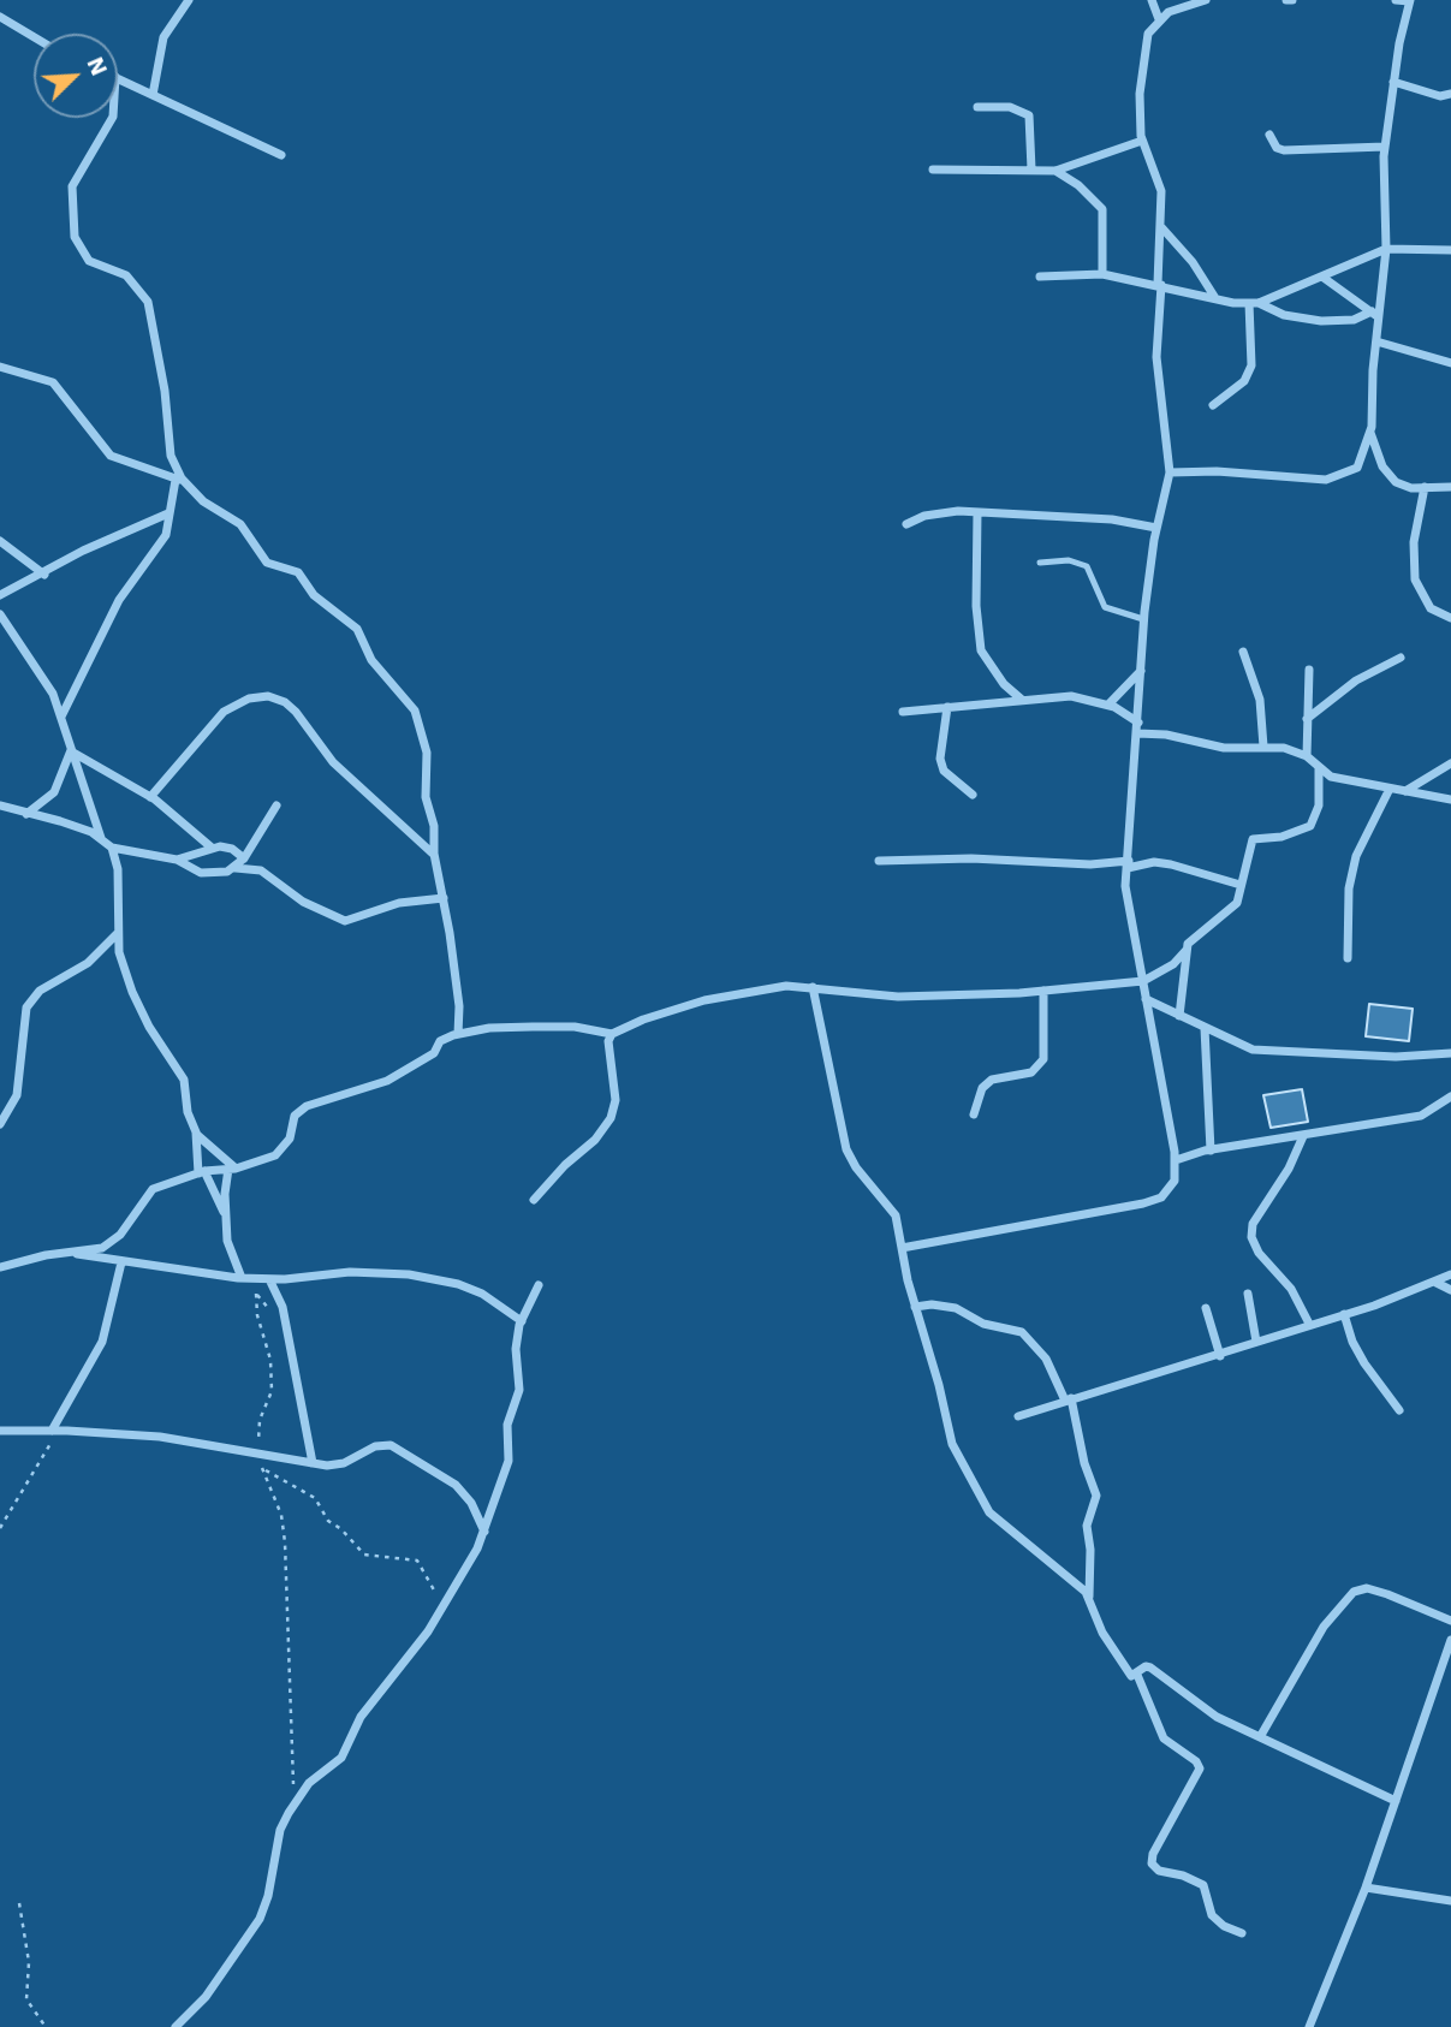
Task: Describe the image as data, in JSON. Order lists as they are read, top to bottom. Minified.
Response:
{"north":"top right"}
